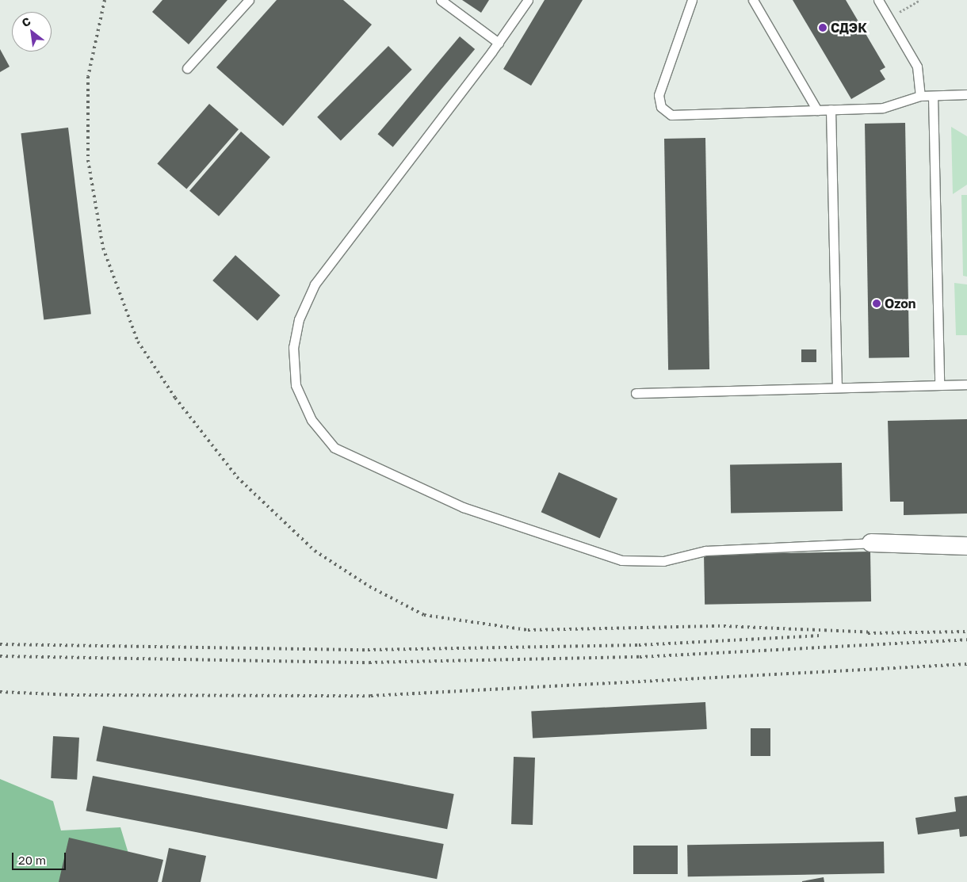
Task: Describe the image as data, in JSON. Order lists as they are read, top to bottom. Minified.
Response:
{"places":["СДЭК","Ozon"],"scale_bar":"20 m","north":"top left"}
